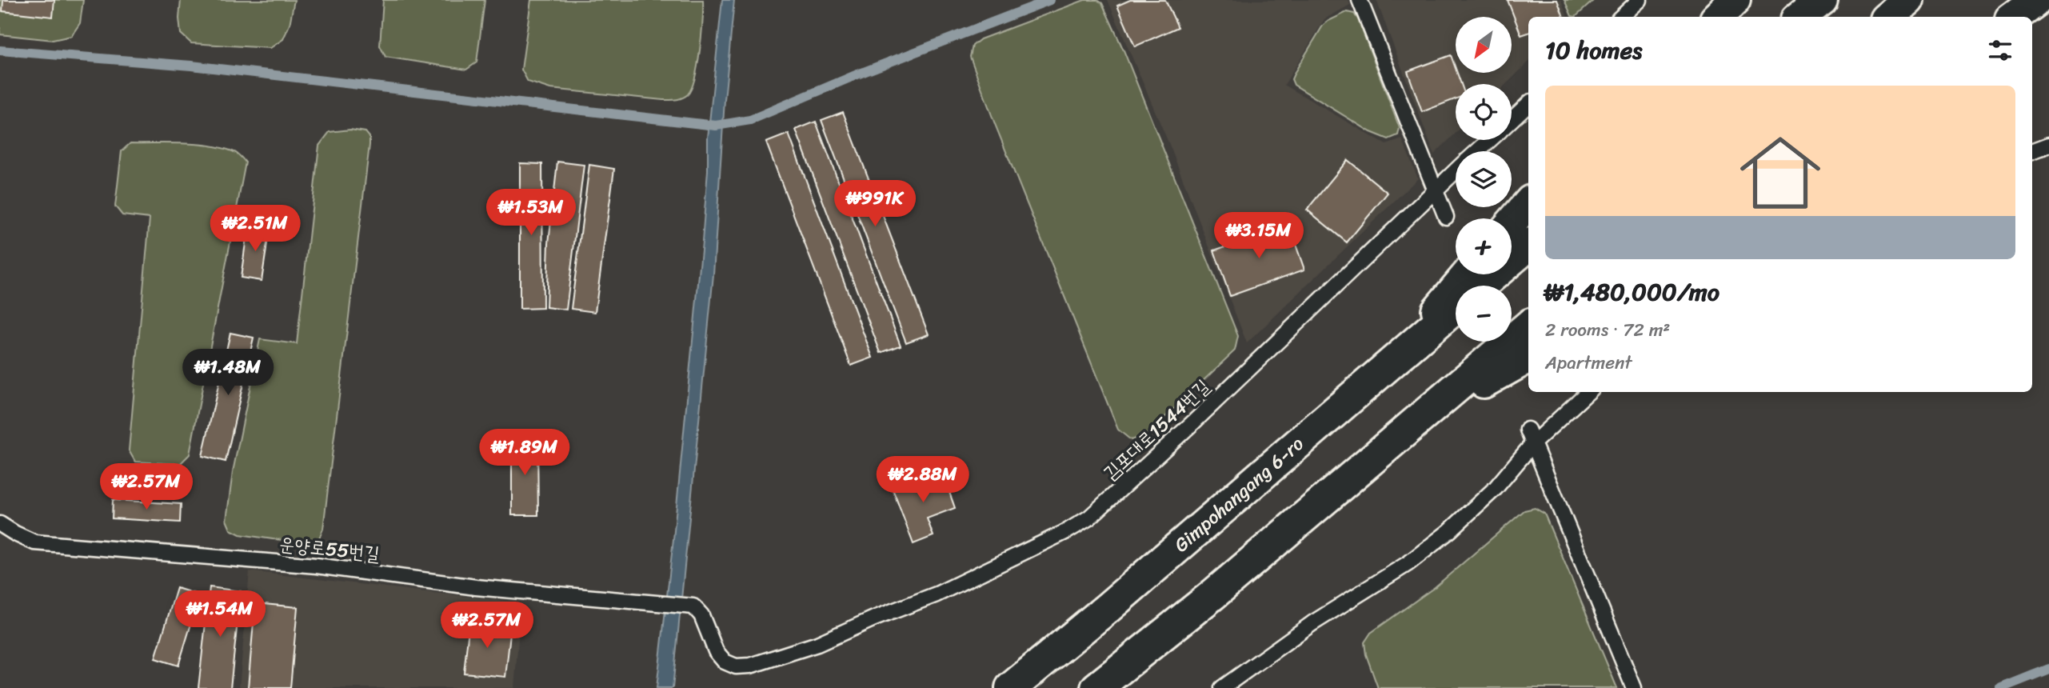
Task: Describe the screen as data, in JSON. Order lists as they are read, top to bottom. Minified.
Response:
{"streets":{"street":["Gimpohangang 6-ro"],"lane":["김포대로1544번길","운양로55번길"]},"crossings":[["김포대로1544번길","운양로55번길"]],"north":"bottom left","page":{"map_buttons":["+","−"],"heading":"10 homes","list":[{"name":"₩1,480,000/mo","note":"2 rooms · 72 m² · Apartment"}],"price":["₩991K","₩1.53M","₩2.51M","₩3.15M","₩1.48M","₩1.89M","₩2.88M","₩2.57M","₩1.54M","₩2.57M"]}}
